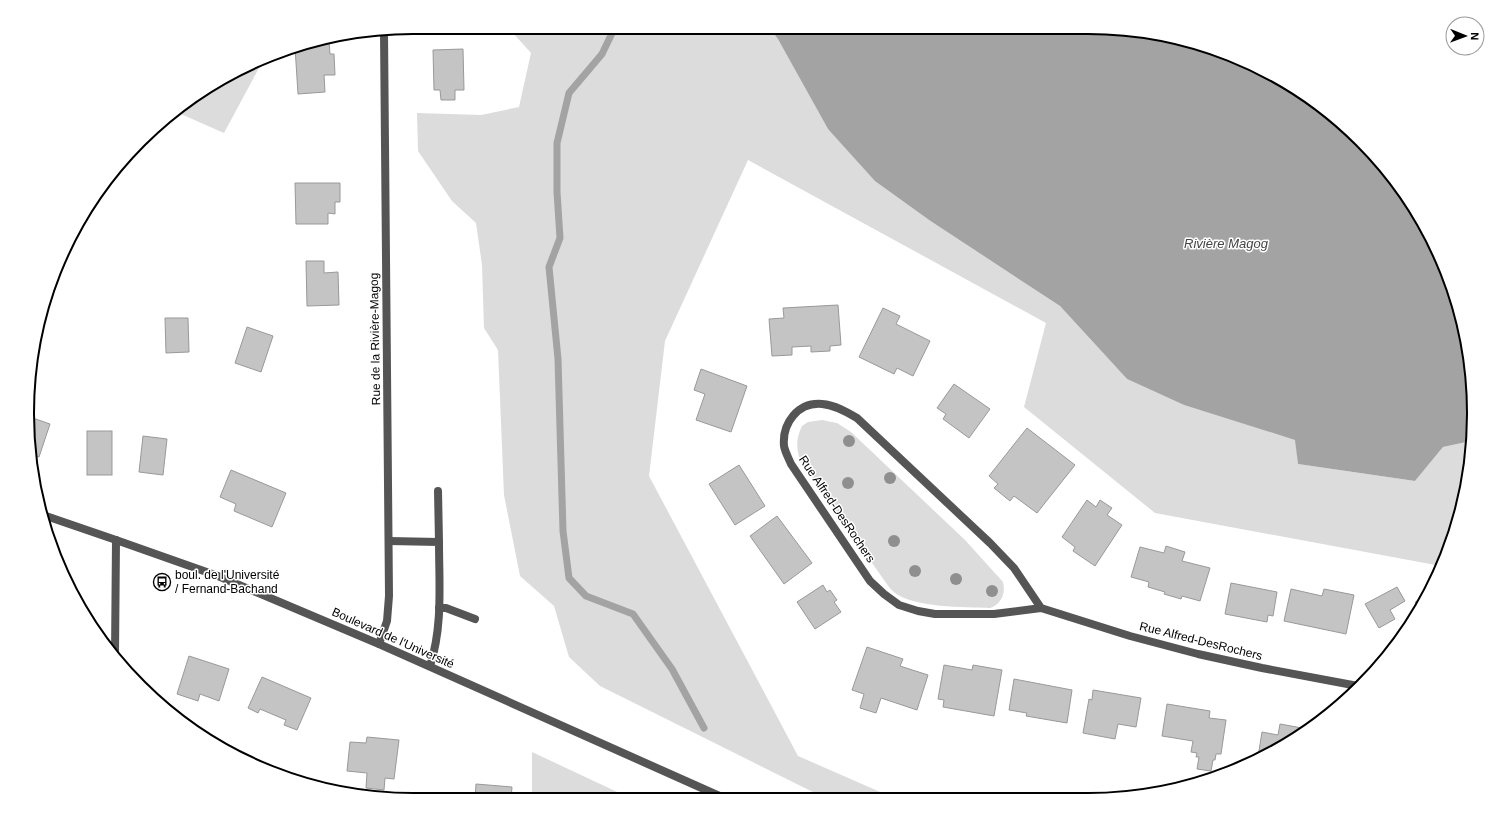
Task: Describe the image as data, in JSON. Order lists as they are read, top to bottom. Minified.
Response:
{"streets":{"street":["Rue de la Rivière-Magog","Rue Alfred-DesRochers","Boulevard de l'Université"]},"crossings":[["Rue de la Rivière-Magog","Boulevard de l'Université"]],"water":["Rivière Magog"],"places":{"bus stop":["boul. de l'Université / Fernand-Bachand"]},"north":"right"}
